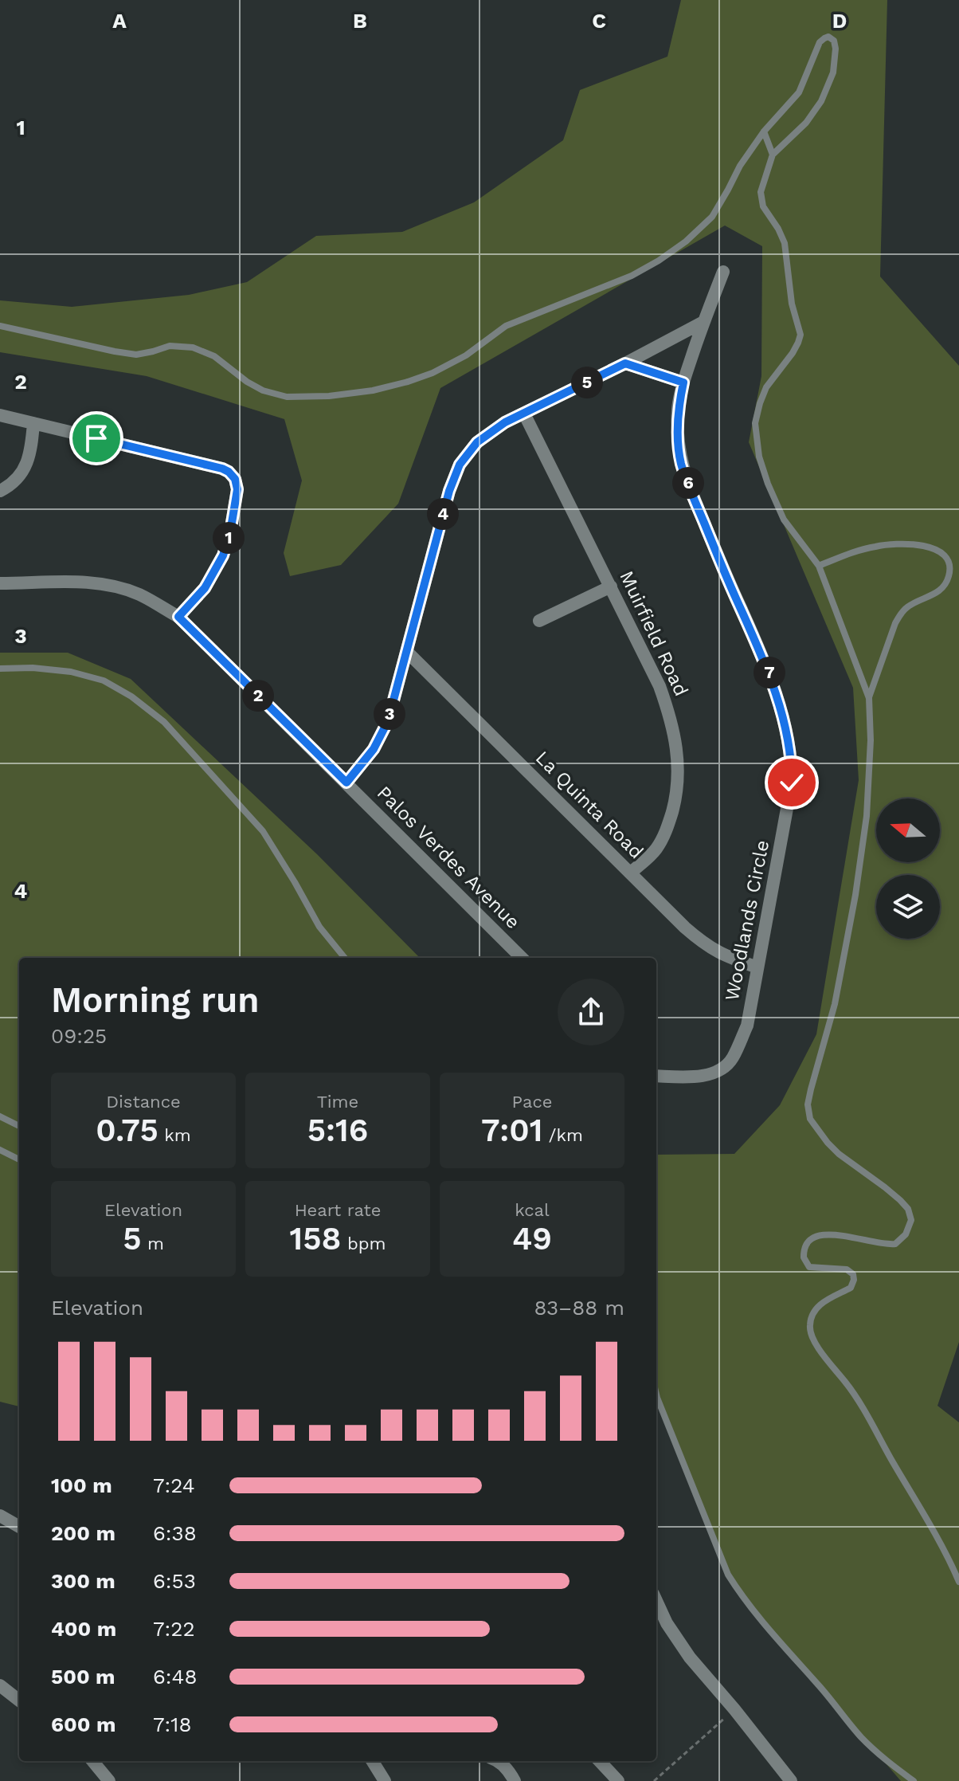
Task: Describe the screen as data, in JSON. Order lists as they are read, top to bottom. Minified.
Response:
{"streets":{"street":["Muirfield Road","La Quinta Road","Palos Verdes Avenue","Woodlands Circle"]},"crossings":[["Muirfield Road","La Quinta Road"],["La Quinta Road","Woodlands Circle"]],"north":"left","page":{"pins":["5","6","4","1","7","2","3"],"heading":["Morning run","09:25"],"stats":[["Distance","0.75 km"],["Time","5:16"],["Pace","7:01 /km"],["Elevation","5 m"],["Heart rate","158 bpm"],["kcal","49"]],"chart":["Elevation","83–88 m"],"list":[{"name":"100 m","note":"7:24"},{"name":"200 m","note":"6:38"},{"name":"300 m","note":"6:53"},{"name":"400 m","note":"7:22"},{"name":"500 m","note":"6:48"},{"name":"600 m","note":"7:18"}]},"grid":{"columns":["A","B","C","D"],"rows":["1","2","3","4"]}}
